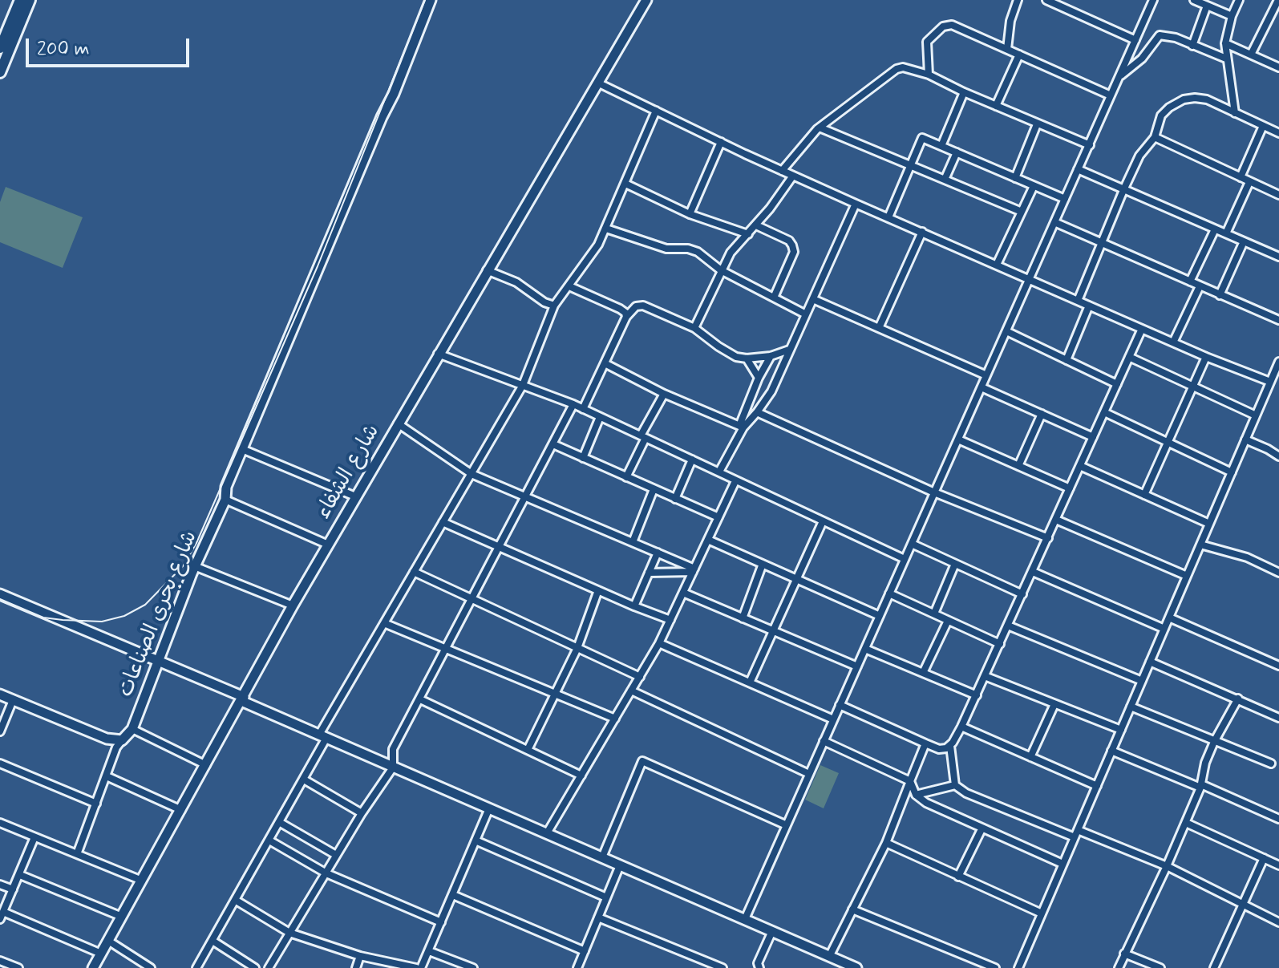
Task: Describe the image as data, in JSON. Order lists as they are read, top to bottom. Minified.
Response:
{"streets":{"street":["شارع الشفاء","شارع بحرى الصناعات"]},"scale_bar":"200 m"}
